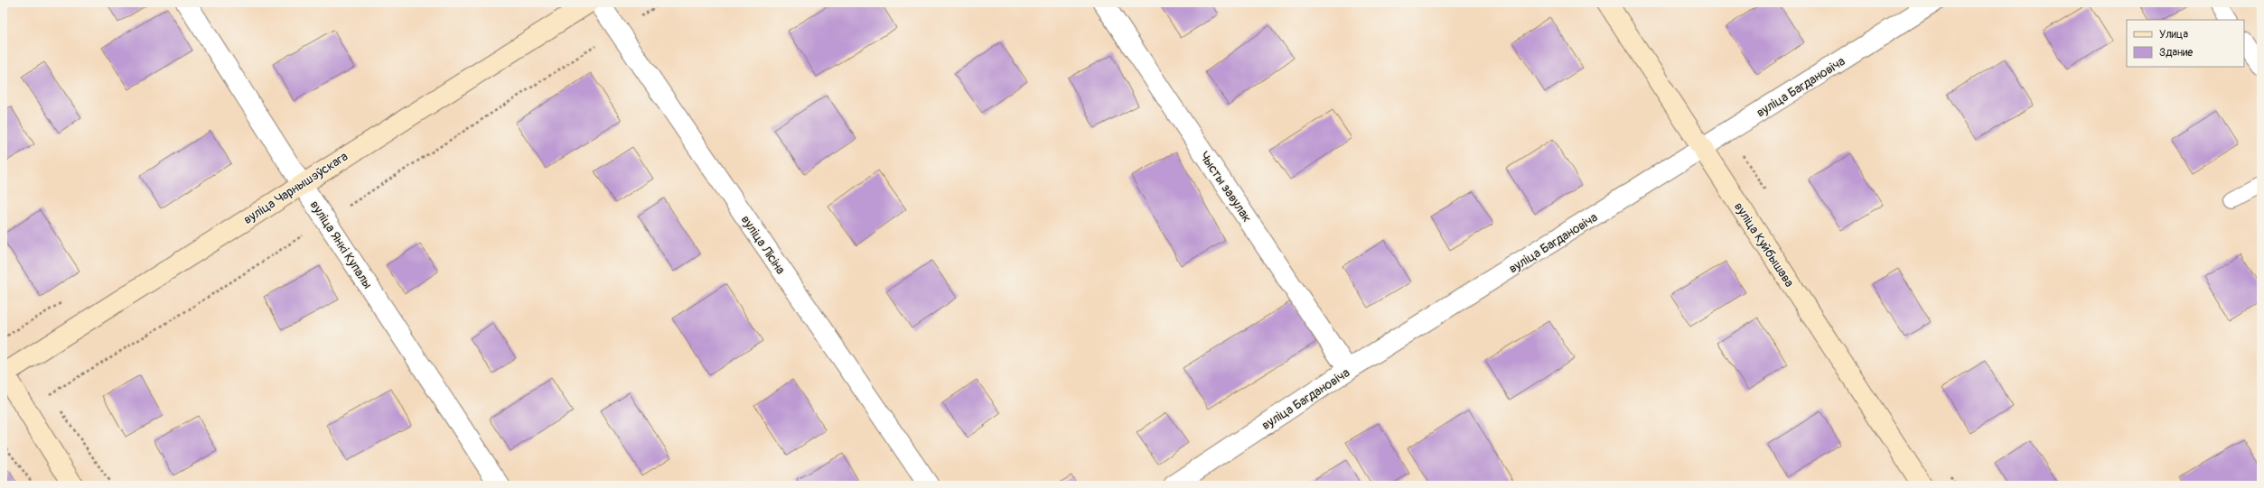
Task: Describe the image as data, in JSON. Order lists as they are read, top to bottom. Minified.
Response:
{"streets":{"main road":["вуліца Чарнышэўскага","вуліца Куйбышава"],"street":["вуліца Багдановіча","Чысты завулак","вуліца Янкі Купалы","вуліца Лісіна"]},"crossings":[["вуліца Багдановіча","Чысты завулак"],["вуліца Багдановіча","вуліца Куйбышава"],["вуліца Чарнышэўскага","вуліца Янкі Купалы"]],"legend":["Улица","Здание"]}
